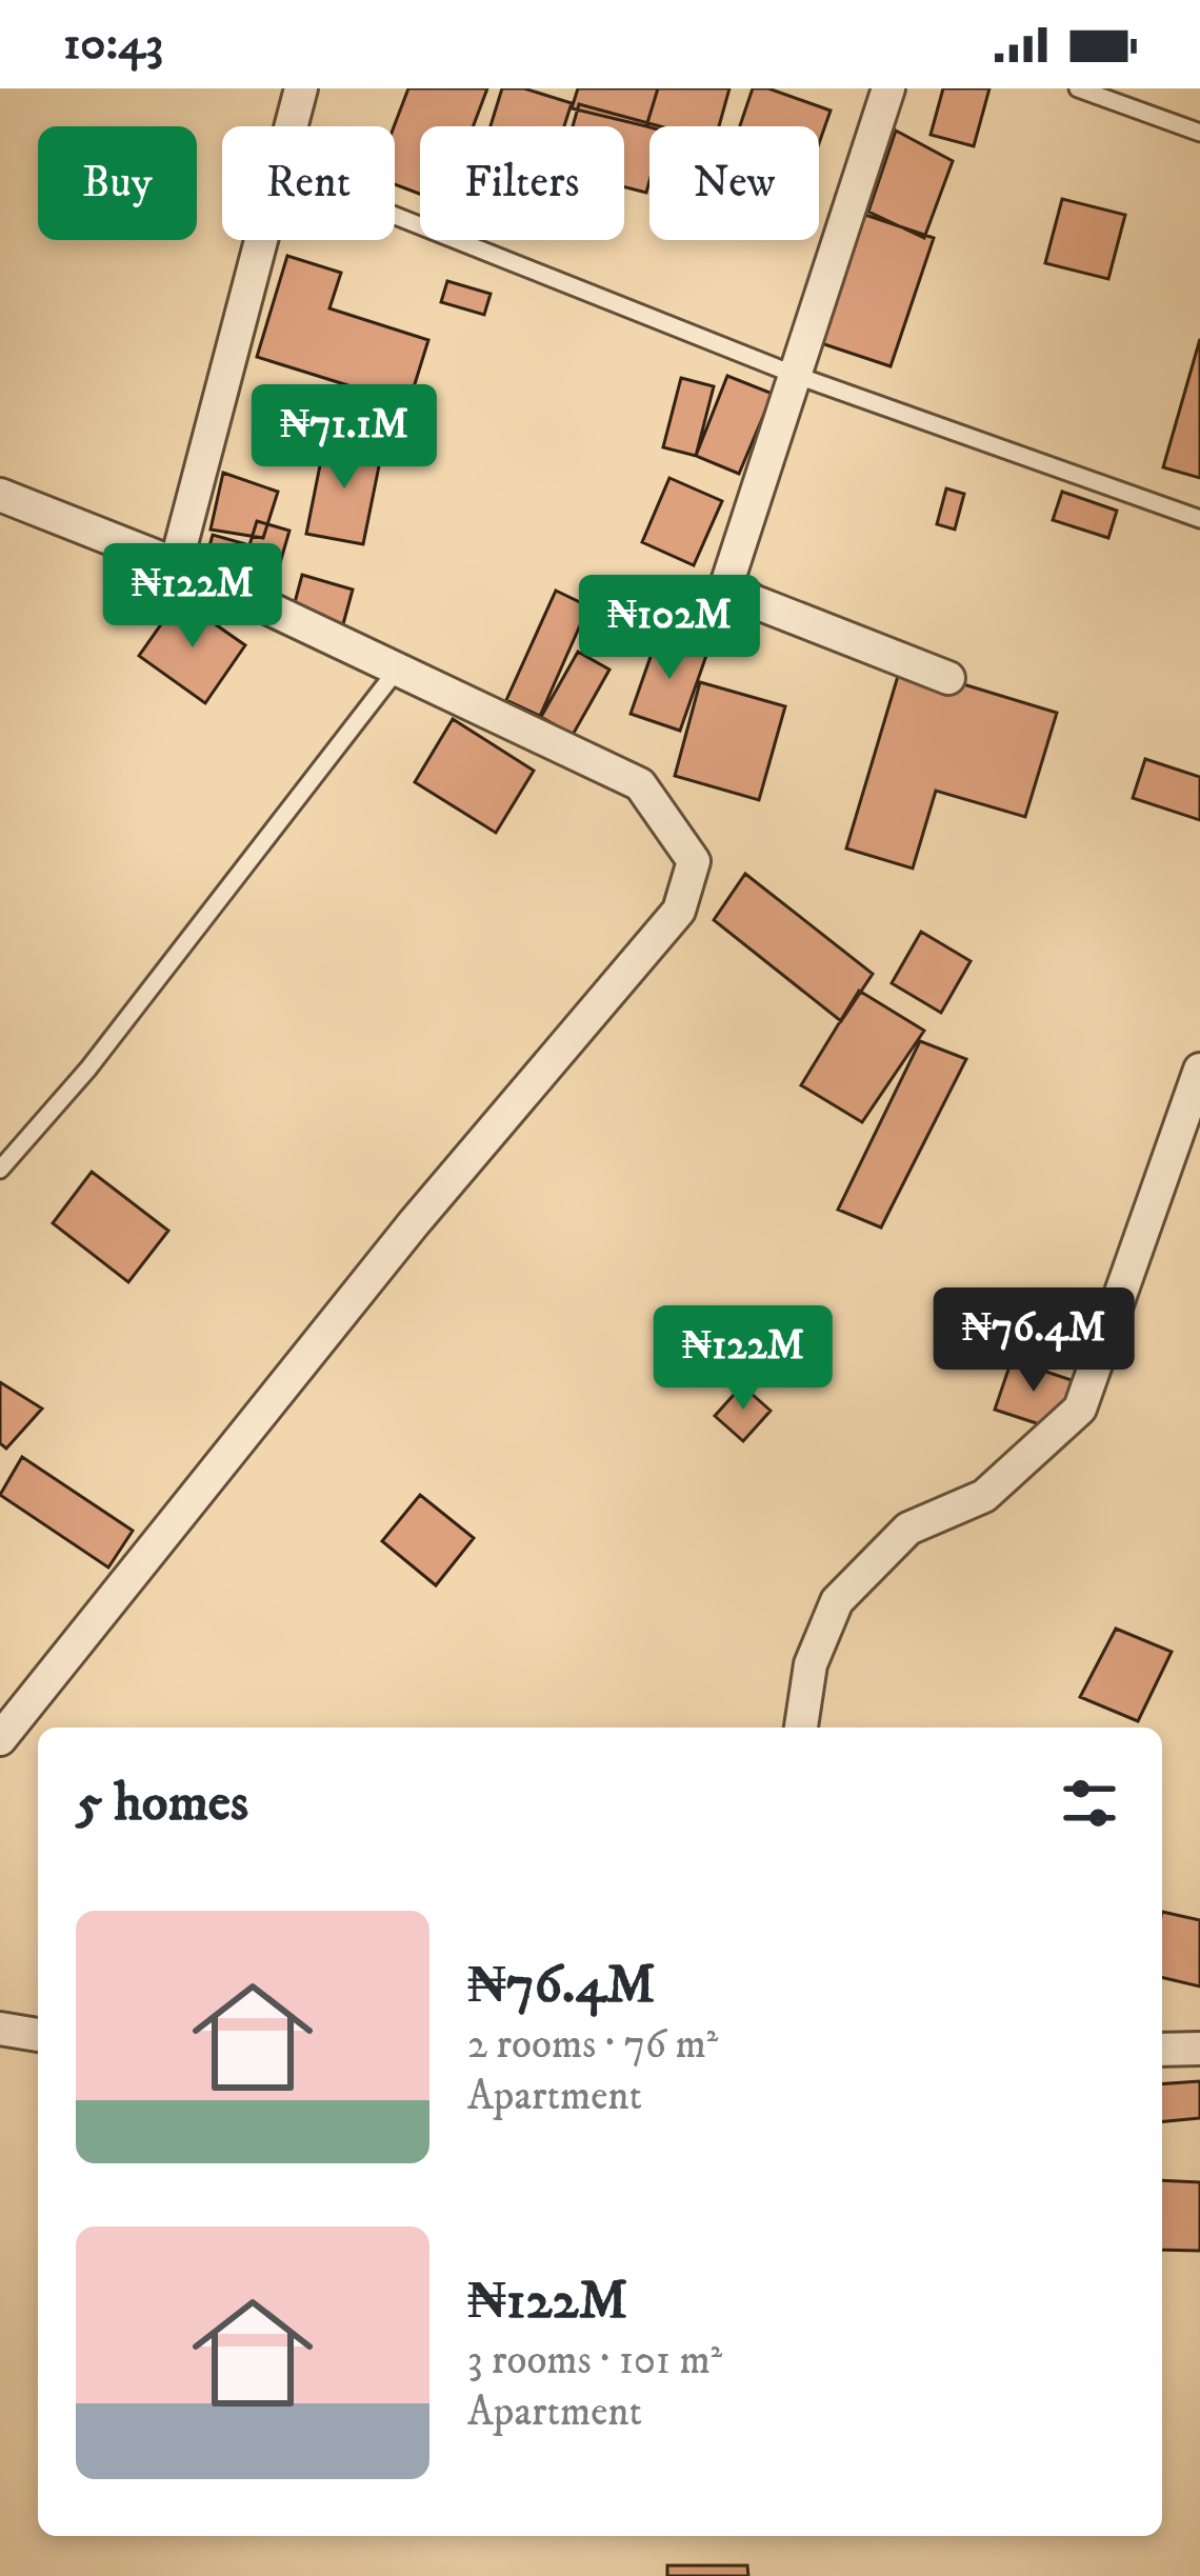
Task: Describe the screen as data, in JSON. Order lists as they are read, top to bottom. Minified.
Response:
{"page":{"status":"10:43","chip":["Buy","Rent","Filters","New"],"price":["₦71.1M","₦122M","₦102M","₦76.4M","₦122M"],"heading":"5 homes","list":[{"name":"₦76.4M","note":"2 rooms · 76 m² · Apartment"},{"name":"₦122M","note":"3 rooms · 101 m² · Apartment"}]}}
